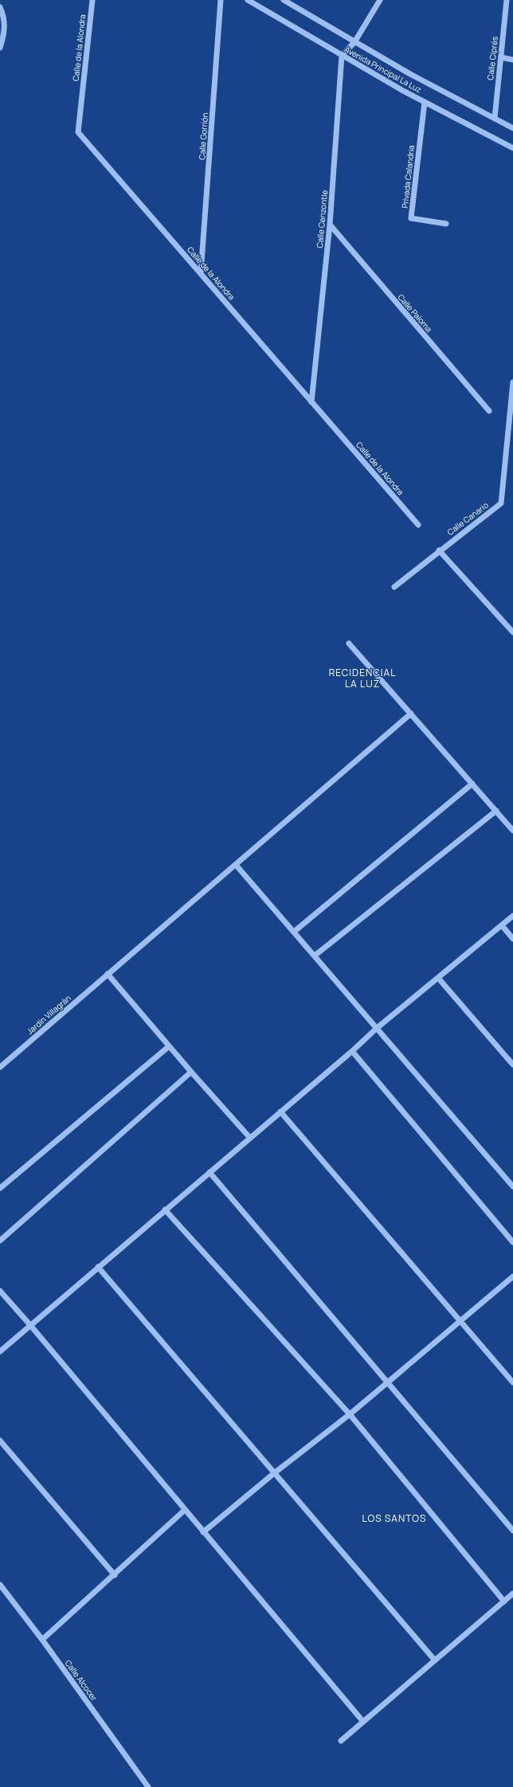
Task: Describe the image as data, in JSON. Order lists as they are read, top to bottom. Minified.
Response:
{"streets":{"street":["Calle de la Alondra","Calle Ciprés","Avenida Principal La Luz","Calle Gorrión","Privada Calandria","Calle Cenzontle","Calle Paloma","Calle Canario","Jardín Villagrán","Calle Alcocer"]},"crossings":[["Calle de la Alondra","Calle Gorrión"],["Calle de la Alondra","Calle Cenzontle"],["Calle Ciprés","Avenida Principal La Luz"],["Avenida Principal La Luz","Privada Calandria"],["Avenida Principal La Luz","Calle Cenzontle"],["Calle Cenzontle","Calle Paloma"]],"districts":["RECIDENCIAL LA LUZ","LOS SANTOS"]}
